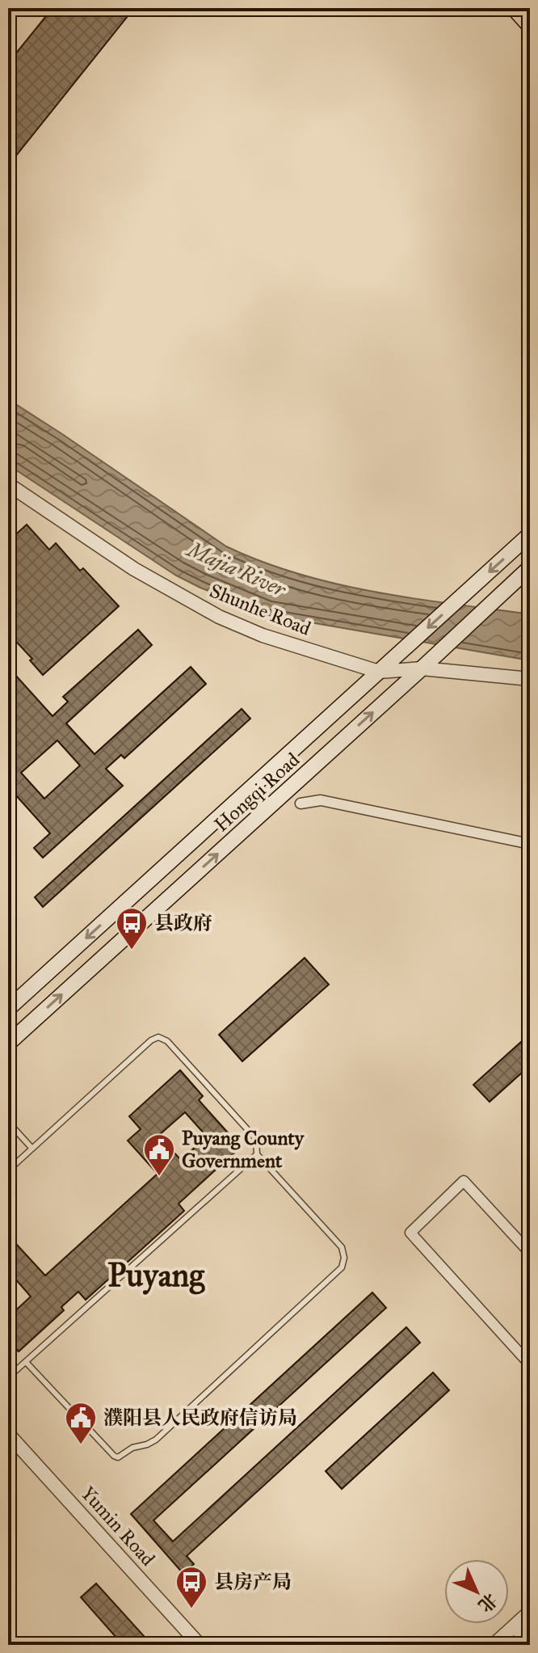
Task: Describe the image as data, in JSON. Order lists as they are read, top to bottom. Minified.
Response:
{"streets":{"main road":["Hongqi Road"],"street":["Shunhe Road","Yumin Road"]},"crossings":[["Shunhe Road","Hongqi Road"]],"districts":["Puyang"],"water":["Majia River"],"places":{"bus stop":["县政府","县房产局"],"public building":["Puyang County Government","濮阳县人民政府信访局"]},"north":"bottom right"}
